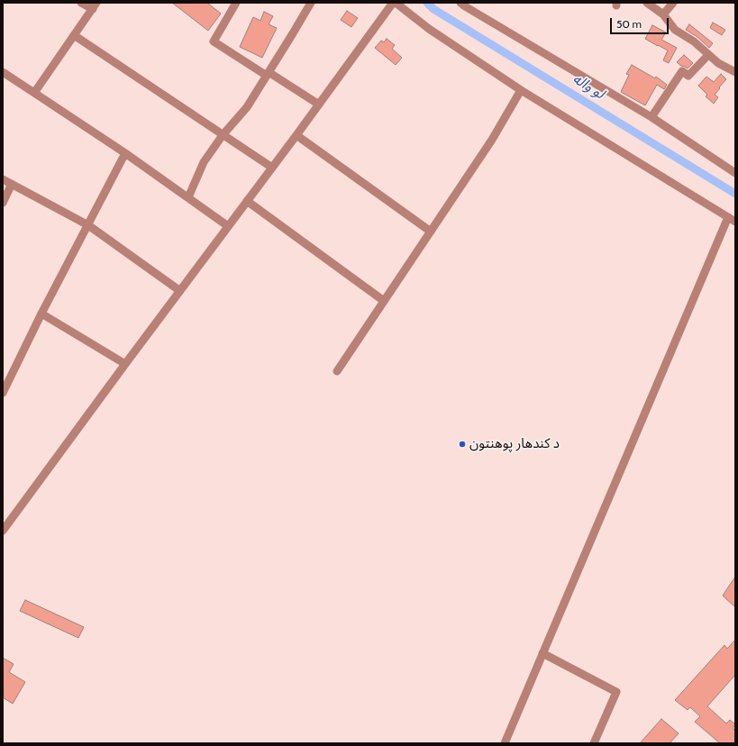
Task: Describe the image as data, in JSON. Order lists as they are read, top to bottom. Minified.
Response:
{"water":["لو واله"],"places":["د کندهار پوهنتون"],"scale_bar":"50 m"}
